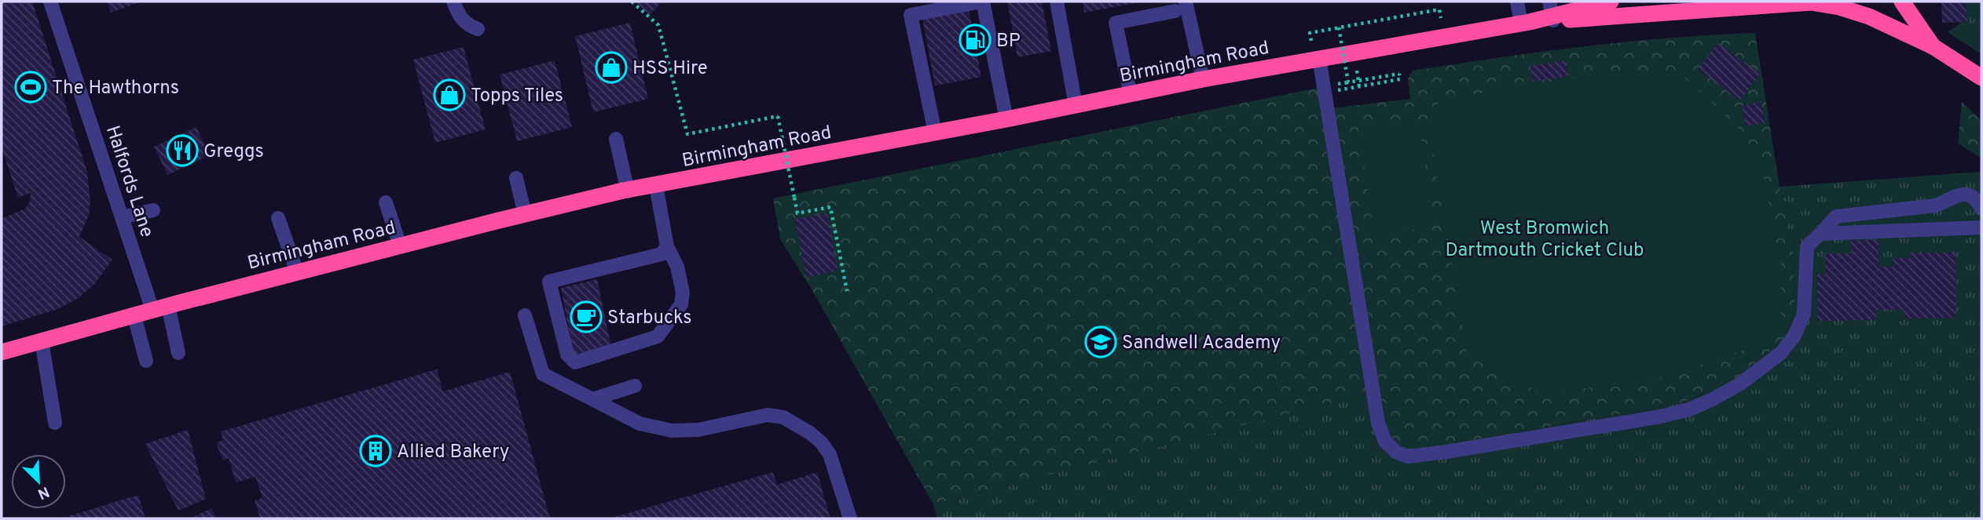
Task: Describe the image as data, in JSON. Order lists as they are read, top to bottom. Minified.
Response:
{"streets":{"highway":["Birmingham Road"],"street":["Halfords Lane"]},"crossings":[["Birmingham Road","Halfords Lane"]],"parks":["West Bromwich Dartmouth Cricket Club"],"places":{"fuel station":["BP"],"shop":["HSS Hire","Topps Tiles"],"sports":["The Hawthorns"],"restaurant":["Greggs"],"cafe":["Starbucks"],"school or university":["Sandwell Academy"],"building":["Allied Bakery"]},"north":"bottom right"}
